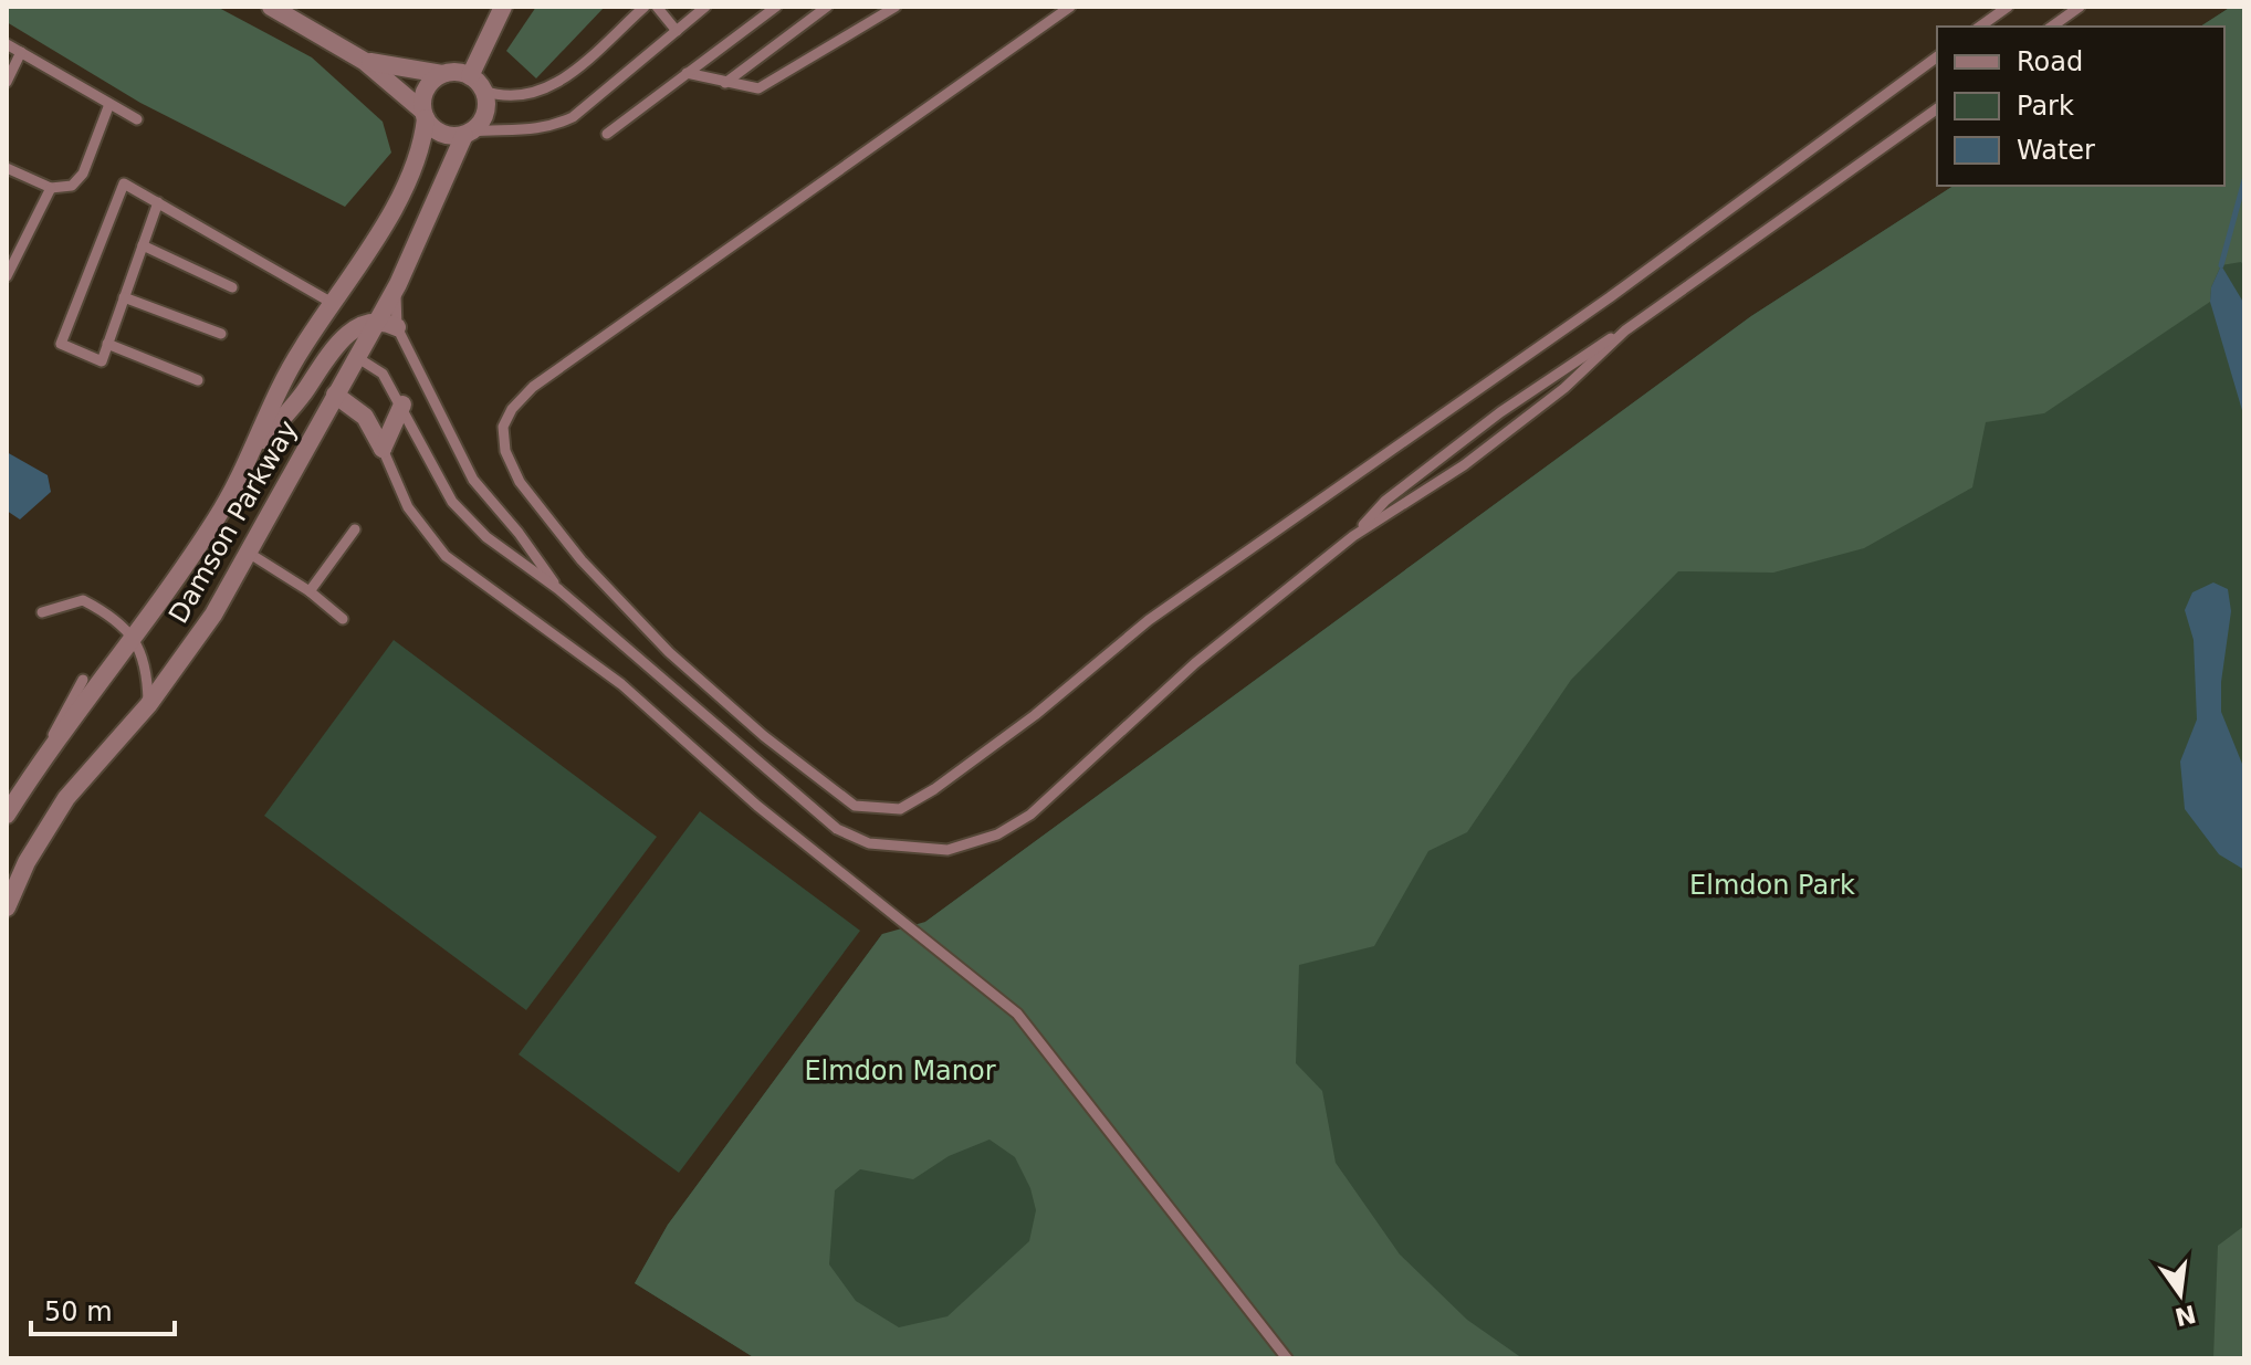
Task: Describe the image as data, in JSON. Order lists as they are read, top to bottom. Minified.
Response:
{"streets":{"street":["Damson Parkway"]},"parks":["Elmdon Park","Elmdon Manor"],"legend":["Road","Park","Water"],"scale_bar":"50 m","north":"bottom"}
